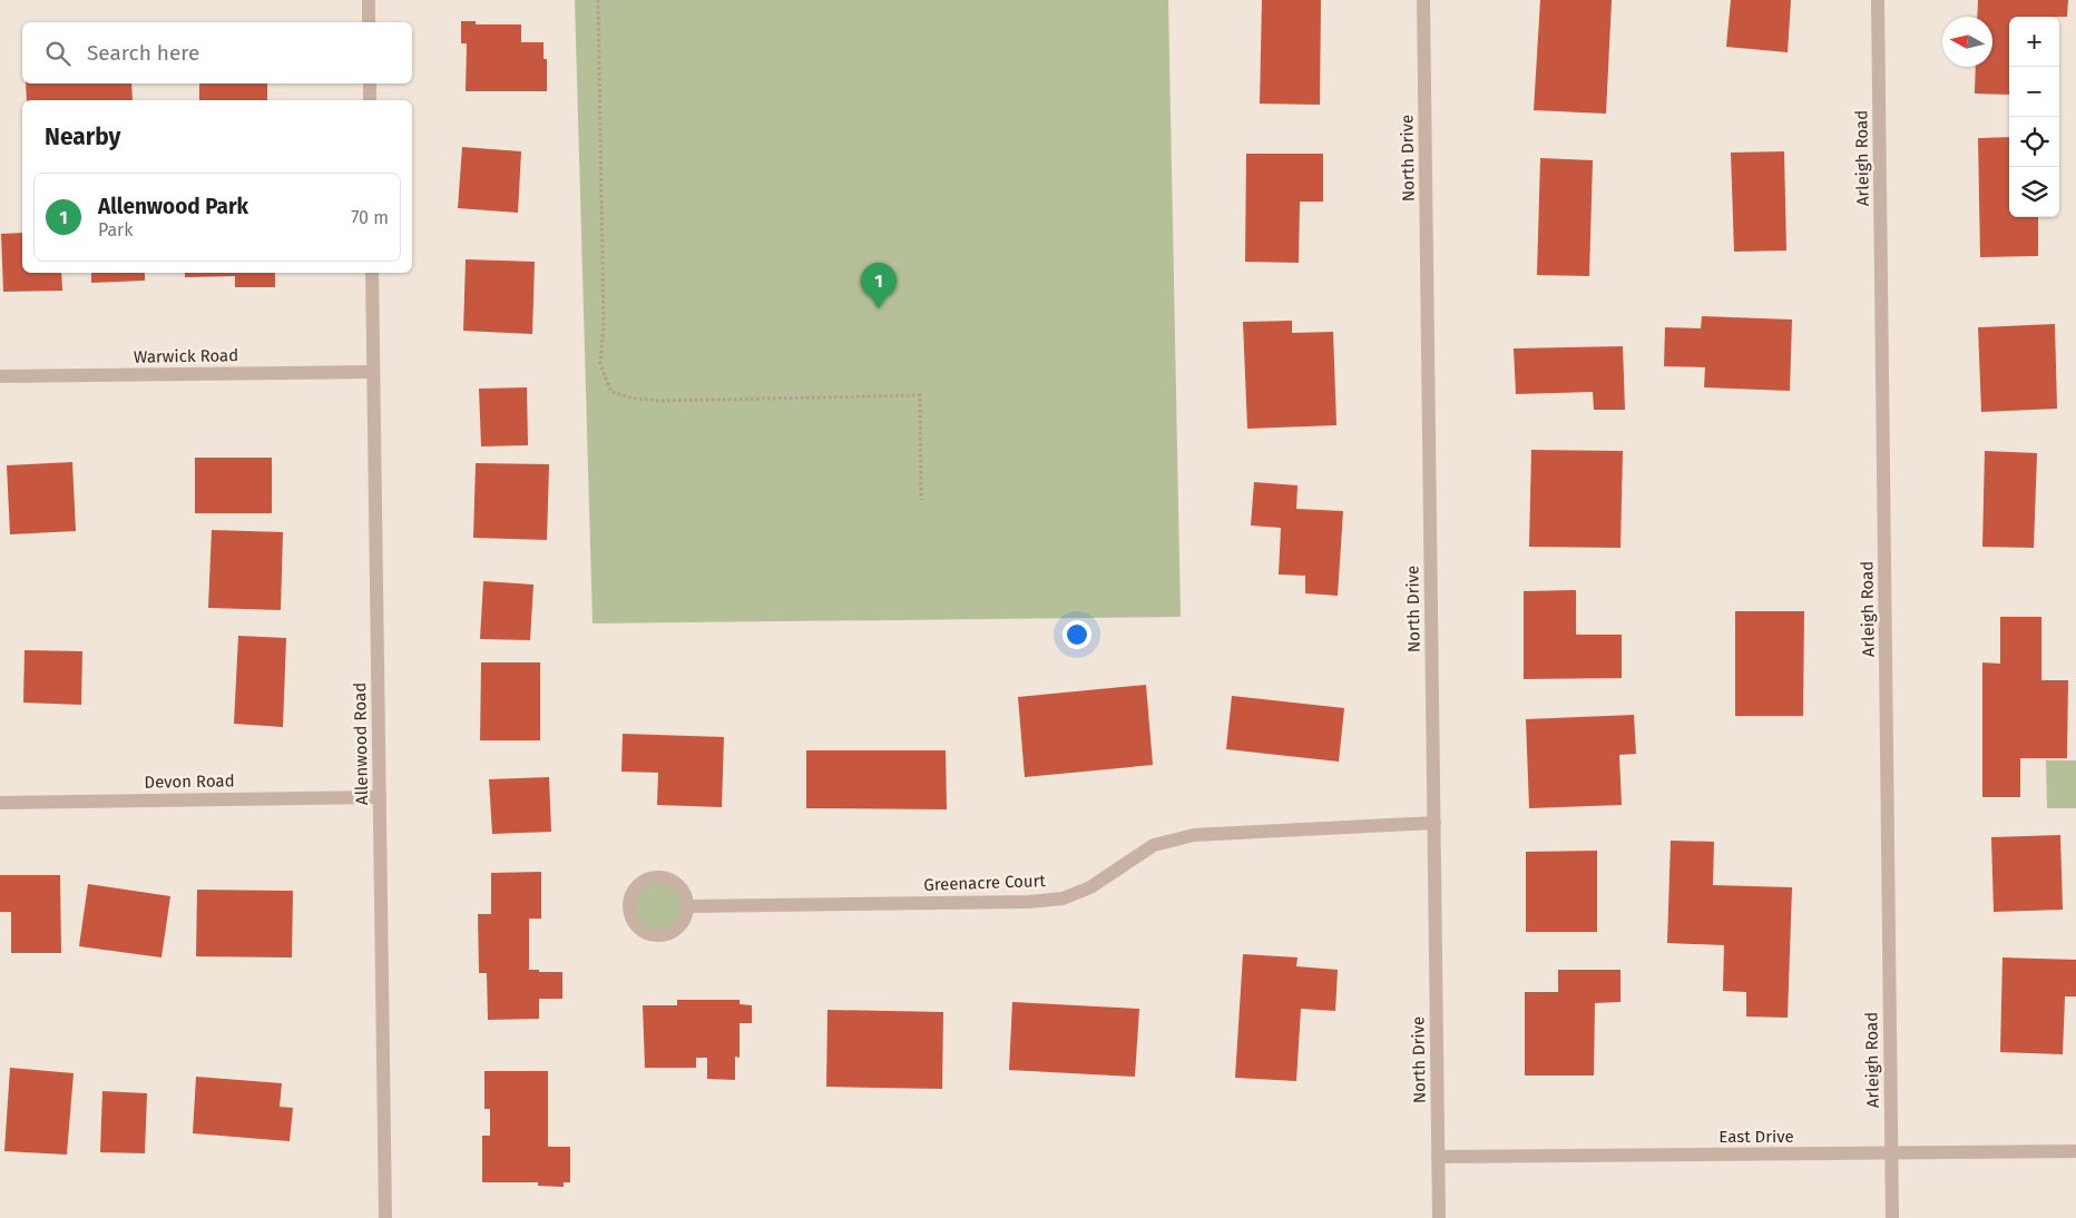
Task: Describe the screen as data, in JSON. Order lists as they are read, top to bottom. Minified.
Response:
{"streets":{"street":["North Drive","Arleigh Road","Warwick Road","Allenwood Road","Devon Road","Greenacre Court","East Drive"]},"crossings":[["North Drive","Greenacre Court"],["North Drive","East Drive"],["Arleigh Road","East Drive"],["Warwick Road","Allenwood Road"],["Allenwood Road","Devon Road"]],"north":"left","page":{"map_buttons":["+","−"],"search":"Search here","heading":"Nearby","list":[{"mark":"1","name":"Allenwood Park","note":"Park","value":"70 m"}],"pins":"1"}}
